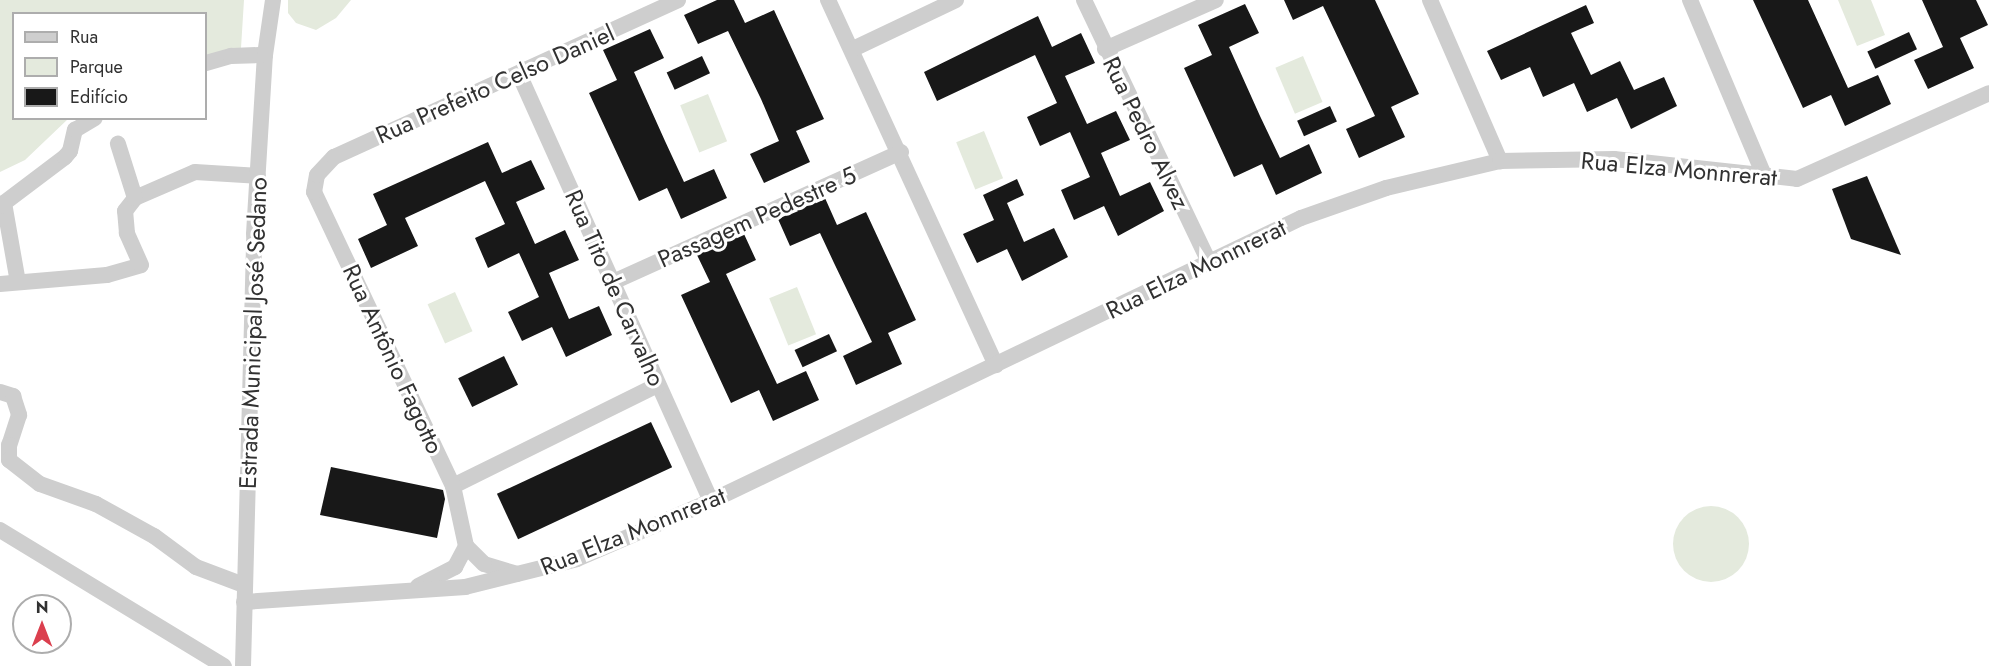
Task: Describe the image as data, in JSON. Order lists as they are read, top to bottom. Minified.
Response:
{"streets":{"street":["Rua Prefeito Celso Daniel","Rua Pedro Alvez","Rua Elza Monnrerat","Passagem Pedestre 5","Rua Tito de Carvalho","Estrada Municipal José Sedano","Rua Antônio Fagotto"]},"crossings":[["Rua Prefeito Celso Daniel","Rua Tito de Carvalho"],["Rua Prefeito Celso Daniel","Rua Antônio Fagotto"],["Rua Pedro Alvez","Rua Elza Monnrerat"],["Rua Elza Monnrerat","Rua Tito de Carvalho"],["Rua Elza Monnrerat","Estrada Municipal José Sedano"],["Passagem Pedestre 5","Rua Tito de Carvalho"]],"legend":["Rua","Parque","Edifício"],"north":"top"}
